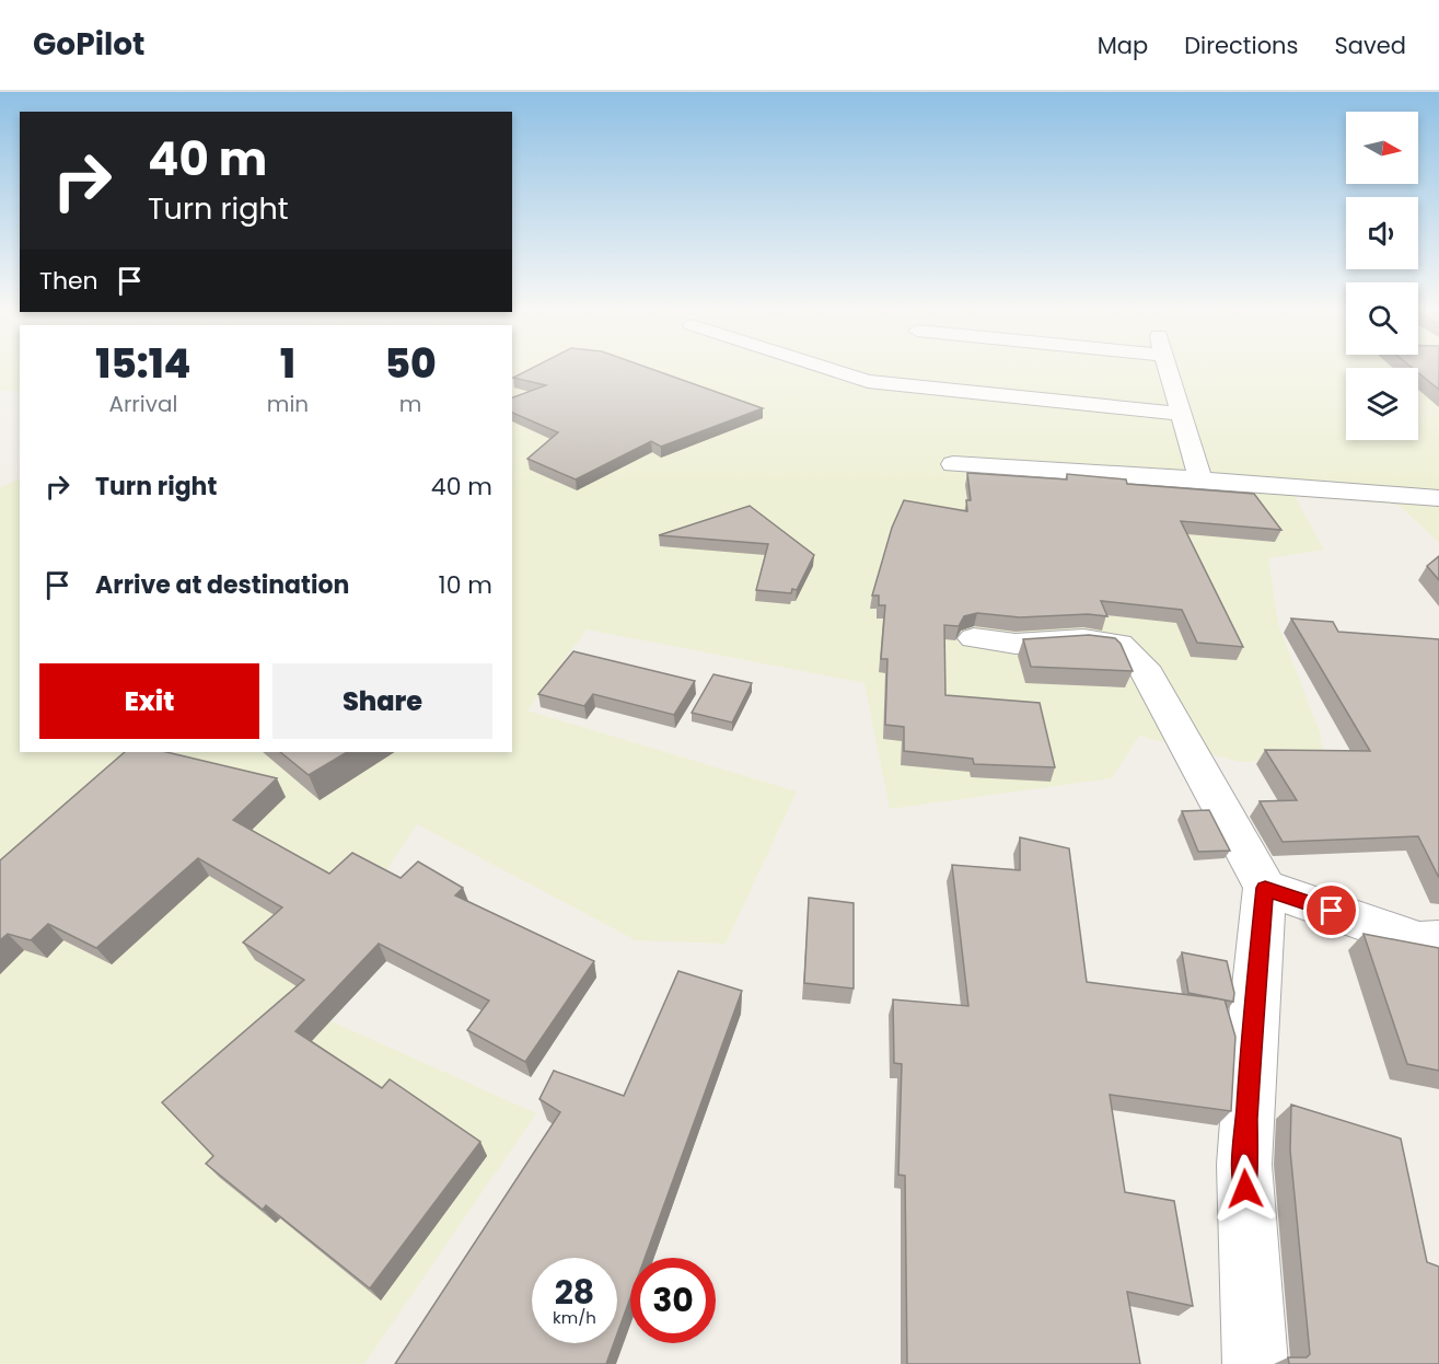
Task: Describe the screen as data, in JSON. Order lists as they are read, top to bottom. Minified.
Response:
{"north":"right","page":{"header":"GoPilot","nav":["Map","Directions","Saved"],"turn":["40 m","Turn right"],"then":"Then","eta":["15:14","Arrival","1","min","50","m"],"list":[{"name":"Turn right","value":"40 m"},{"name":"Arrive at destination","value":"10 m"}],"buttons":["Exit","Share"],"speed":"28 km/h","limit":"30"}}
